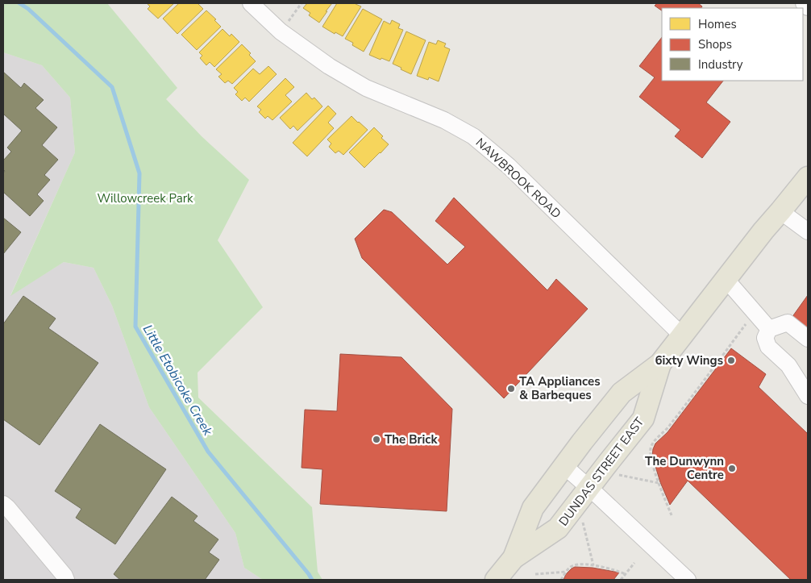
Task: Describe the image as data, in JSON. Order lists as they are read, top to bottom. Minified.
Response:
{"streets":{"main road":["DUNDAS STREET EAST"],"street":["NAWBROOK ROAD"]},"crossings":[["NAWBROOK ROAD","DUNDAS STREET EAST"]],"water":["Little Etobicoke Creek"],"parks":["Willowcreek Park"],"places":["6ixty Wings","TA Appliances & Barbeques","The Brick","The Dunwynn Centre"],"legend":["Homes","Shops","Industry"]}
